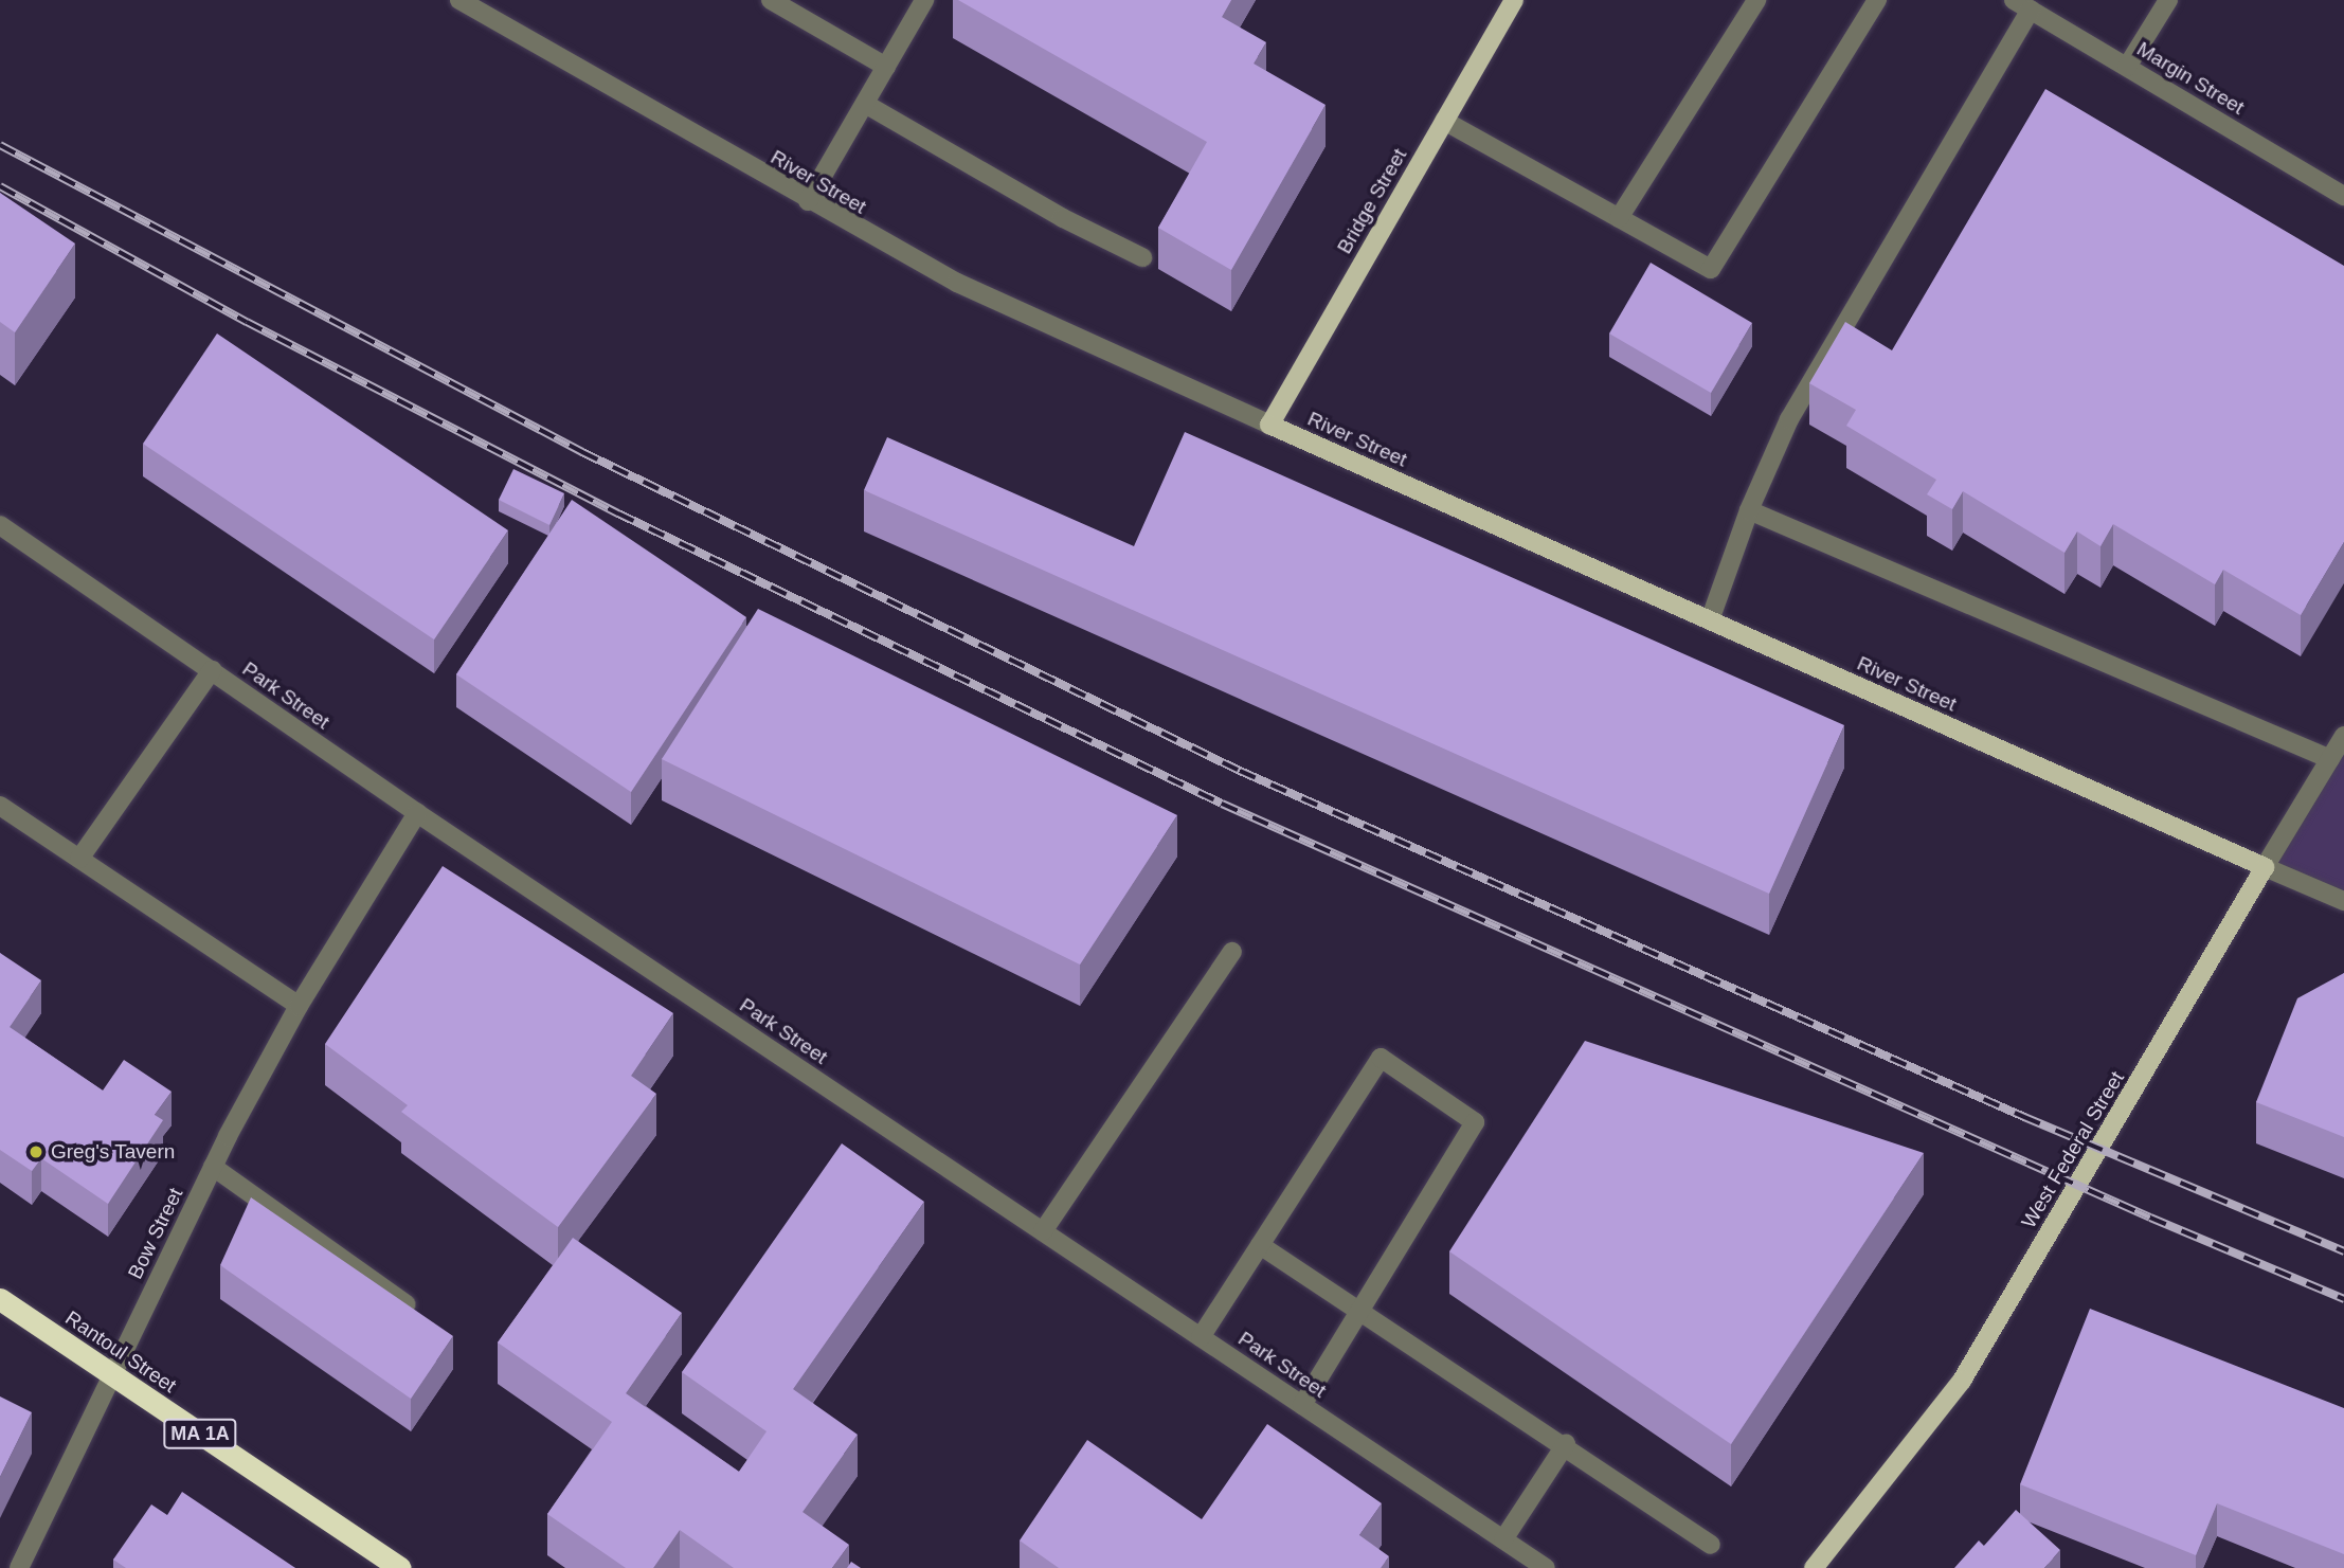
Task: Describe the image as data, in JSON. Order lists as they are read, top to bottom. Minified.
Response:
{"streets":{"highway":["Rantoul Street","MA 1A"],"main road":["River Street","Bridge Street","West Federal Street"],"street":["Margin Street","Park Street","Bow Street"]},"crossings":[["River Street","Bridge Street"],["River Street","West Federal Street"],["Park Street","Bow Street"],["Bow Street","Rantoul Street"]],"places":["Greg's Tavern"]}
